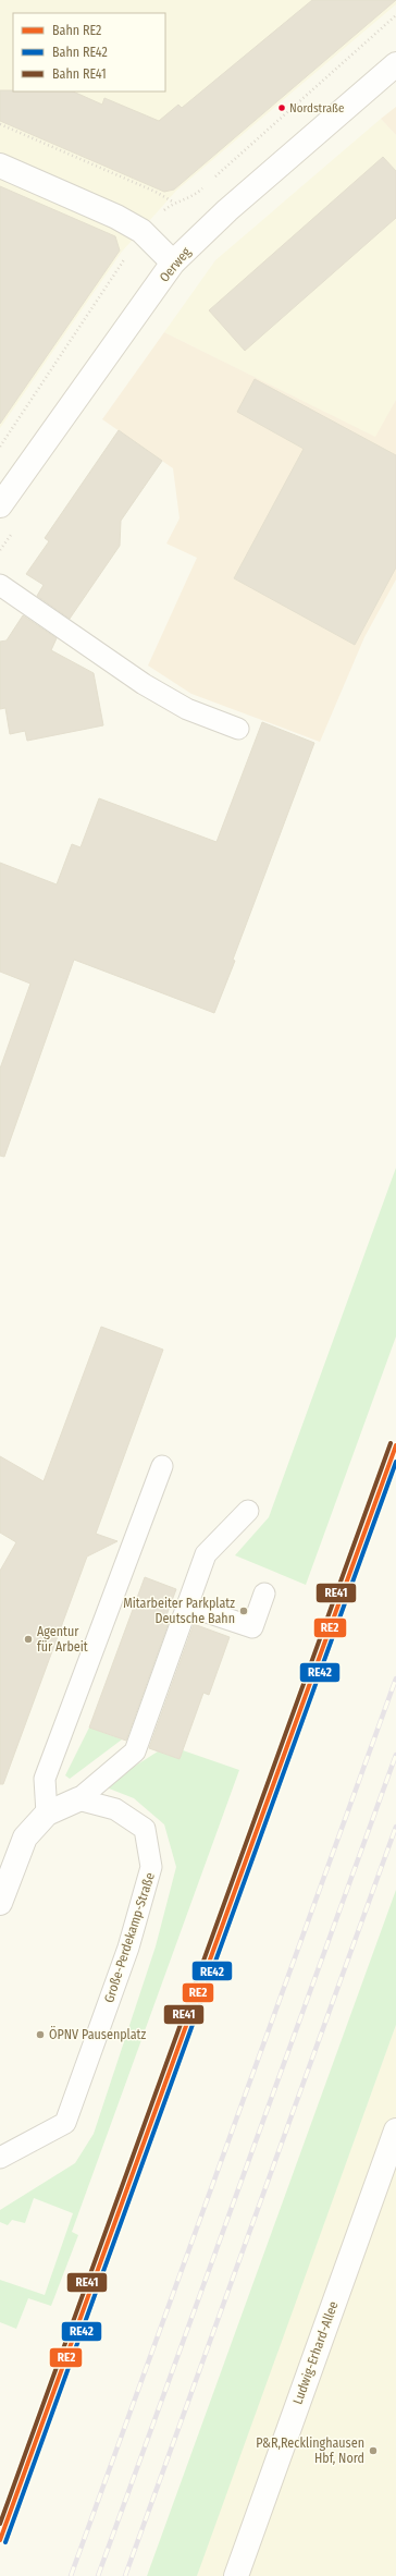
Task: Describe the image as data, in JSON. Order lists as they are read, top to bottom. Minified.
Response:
{"streets":{"main road":["Oerweg","Ludwig-Erhard-Allee"],"lane":["Große-Perdekamp-Straße"]},"places":["Nordstraße","Mitarbeiter Parkplatz Deutsche Bahn","Agentur für Arbeit","ÖPNV Pausenplatz","P&R,Recklinghausen Hbf, Nord"],"lines":["rail line RE41","rail line RE2","rail line RE42"],"legend":["Bahn RE2","Bahn RE42","Bahn RE41"]}
